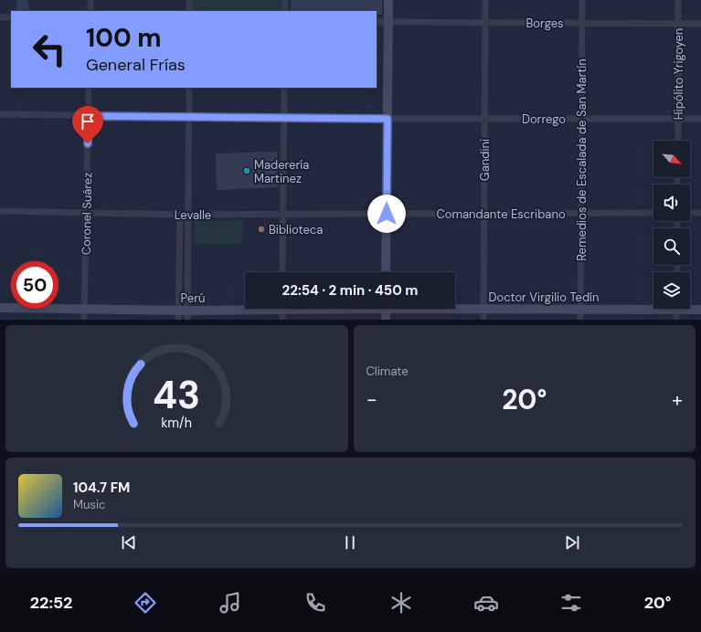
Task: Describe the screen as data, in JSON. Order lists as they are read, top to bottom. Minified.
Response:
{"streets":{"main road":["Doctor Virgilio Tedín","Perú"],"street":["Borges","Hipólito Yrigoyen","Dorrego","Gandini","Remedios de Escalada de San Martín","Coronel Suárez","Comandante Escribano","Levalle"]},"crossings":[["Borges","Hipólito Yrigoyen"],["Borges","Gandini"],["Borges","Remedios de Escalada de San Martín"],["Hipólito Yrigoyen","Dorrego"],["Dorrego","Gandini"],["Dorrego","Remedios de Escalada de San Martín"],["Dorrego","Coronel Suárez"],["Gandini","Comandante Escribano"],["Gandini","Doctor Virgilio Tedín"],["Remedios de Escalada de San Martín","Comandante Escribano"],["Remedios de Escalada de San Martín","Doctor Virgilio Tedín"],["Coronel Suárez","Levalle"],["Coronel Suárez","Perú"],["Comandante Escribano","Levalle"]],"places":["Maderería Martinez","Biblioteca"],"north":"bottom right","page":{"turn":["100 m","General Frías"],"limit":"50","trip":"22:54 · 2 min · 450 m","tile":"Climate","heat":["−","20°","+"],"song":["104.7 FM","Music"],"tabs":["22:52","20°"],"gauge":["43","km/h"]}}
